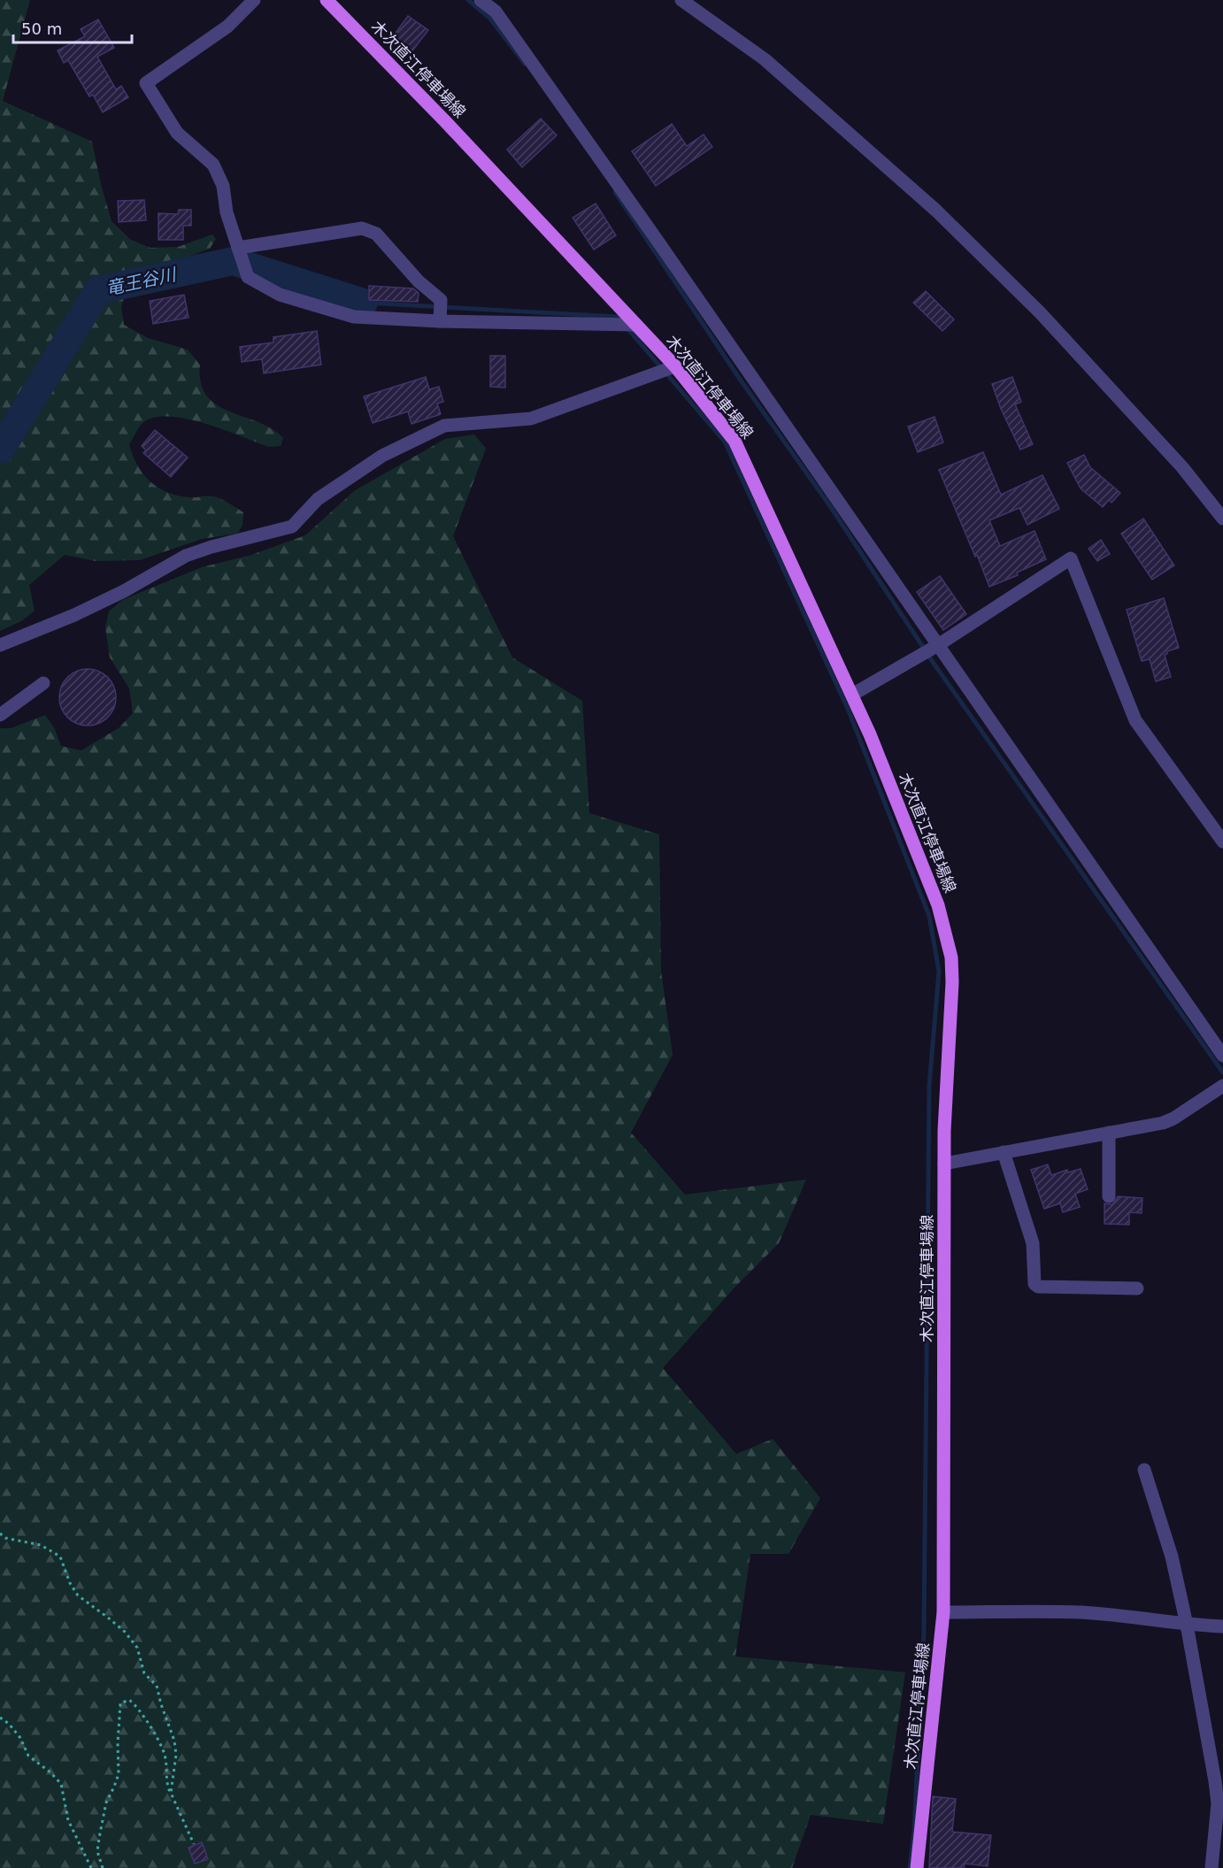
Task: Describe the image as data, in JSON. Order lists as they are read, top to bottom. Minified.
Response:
{"streets":{"main road":["木次直江停車場線"]},"water":["竜王谷川"],"scale_bar":"50 m"}
